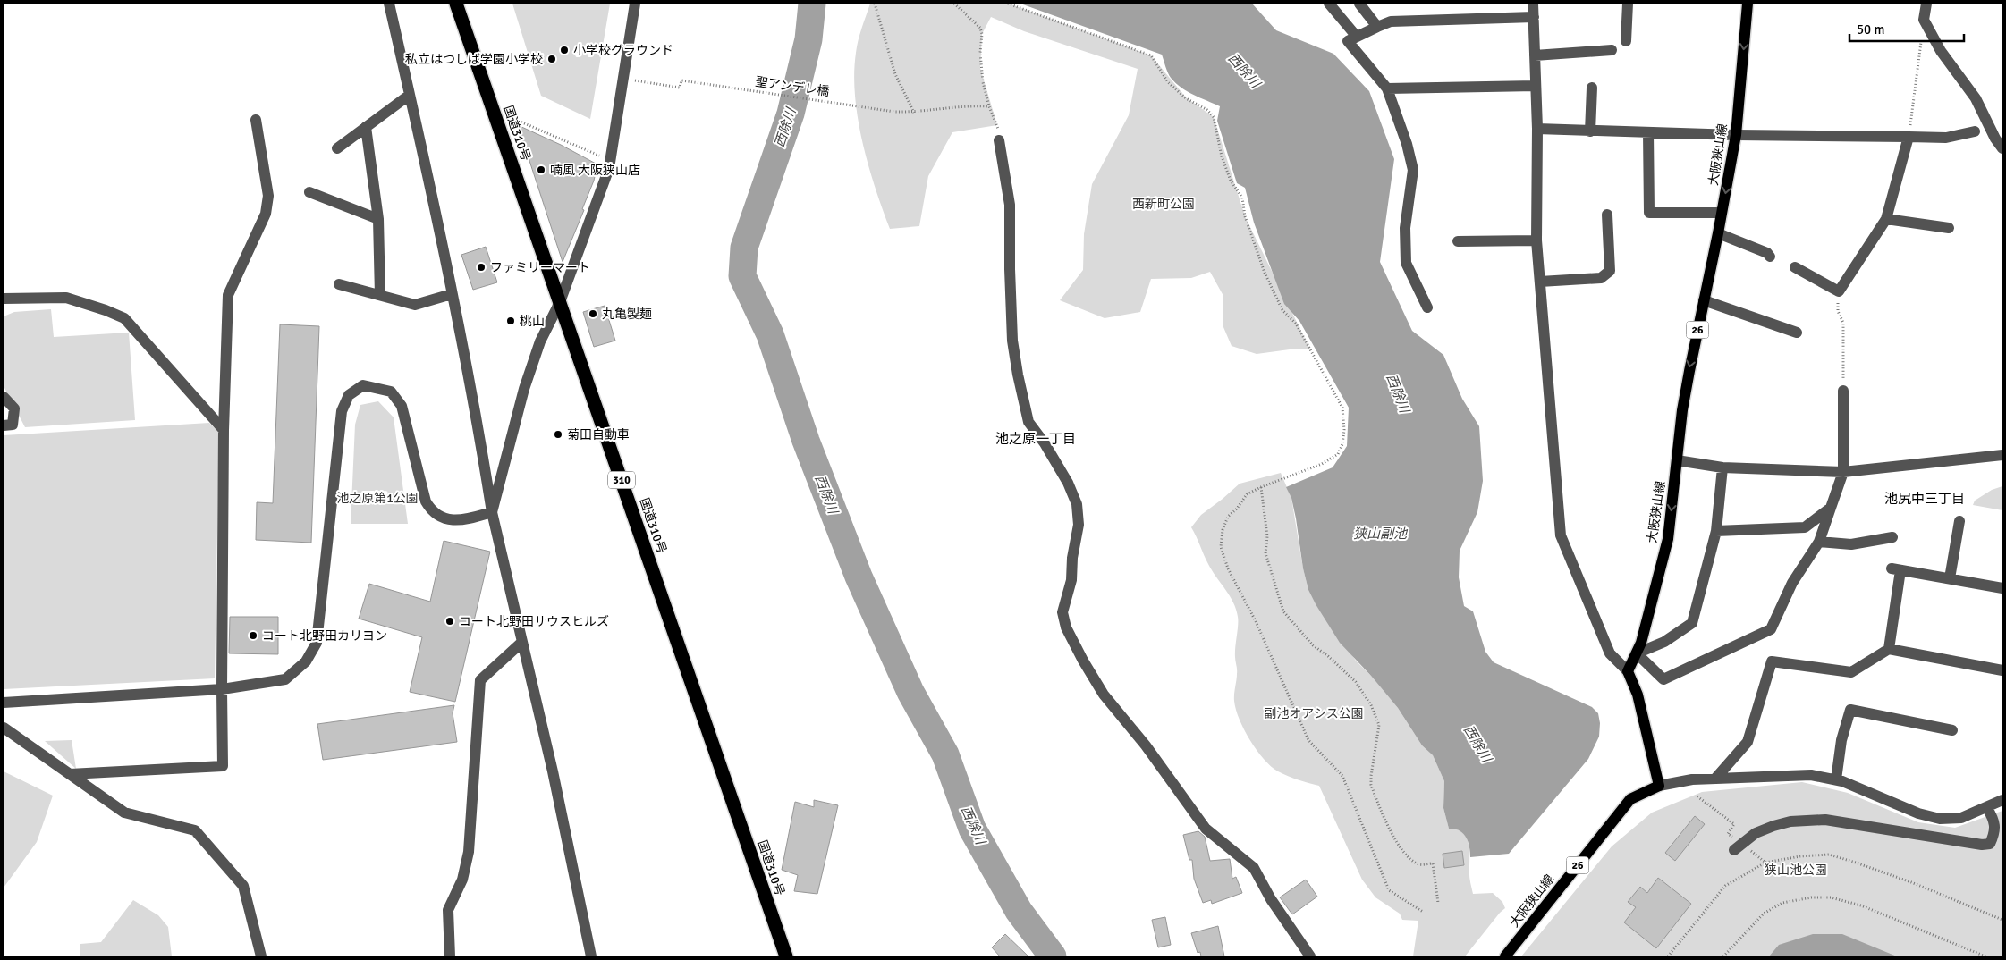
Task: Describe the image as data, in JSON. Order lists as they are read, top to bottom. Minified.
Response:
{"streets":{"highway":["国道310号","310"],"main road":["大阪狭山線","26"],"path":["聖アンデレ橋"]},"one_way":["大阪狭山線"],"districts":["池之原一丁目","池尻中三丁目"],"water":["西除川","狭山副池"],"parks":["西新町公園","池之原第1公園","副池オアシス公園","狭山池公園"],"places":["小学校グラウンド","私立はつしば学園小学校","喃風 大阪狭山店","ファミリーマート","丸亀製麺","桃山","菊田自動車","コート北野田サウスヒルズ","コート北野田カリヨン"],"scale_bar":"50 m"}
